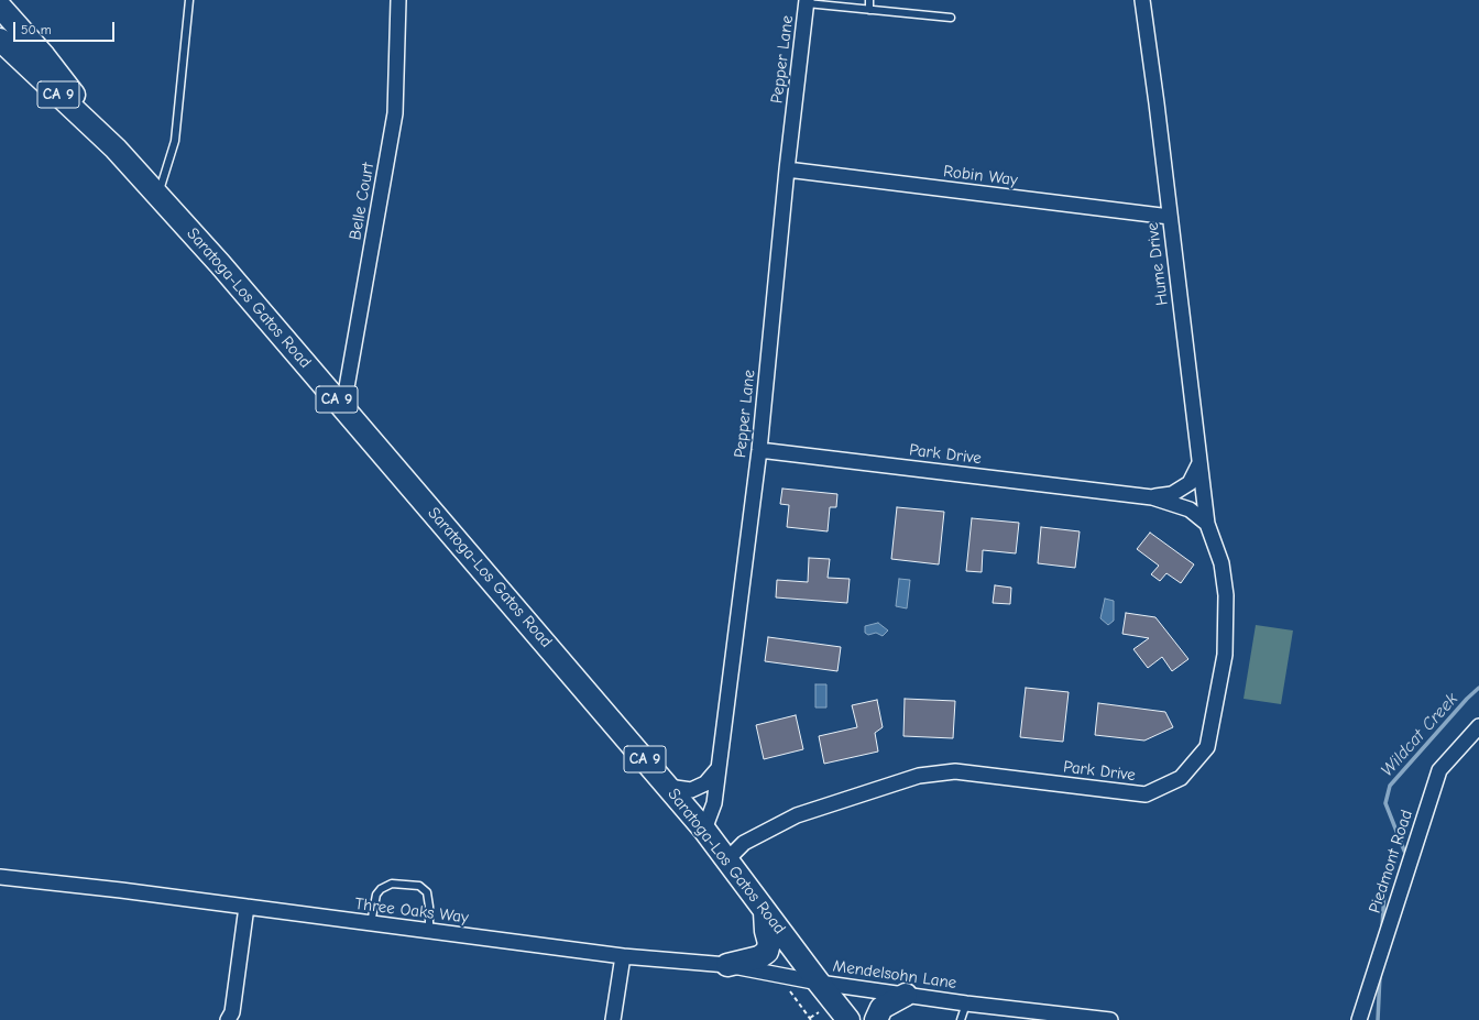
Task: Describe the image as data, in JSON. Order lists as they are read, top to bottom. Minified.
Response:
{"streets":{"main road":["CA 9","Saratoga-Los Gatos Road"],"street":["Pepper Lane","Robin Way","Belle Court","Hume Drive","Park Drive","Piedmont Road","Three Oaks Way","Mendelsohn Lane"]},"crossings":[["Pepper Lane","Robin Way"],["Pepper Lane","Saratoga-Los Gatos Road"],["Pepper Lane","Park Drive"],["Robin Way","Hume Drive"],["Belle Court","Saratoga-Los Gatos Road"],["Hume Drive","Park Drive"],["Saratoga-Los Gatos Road","Park Drive"],["Saratoga-Los Gatos Road","Three Oaks Way"],["Saratoga-Los Gatos Road","Mendelsohn Lane"],["Three Oaks Way","Mendelsohn Lane"]],"water":["Wildcat Creek"],"scale_bar":"50 m"}
